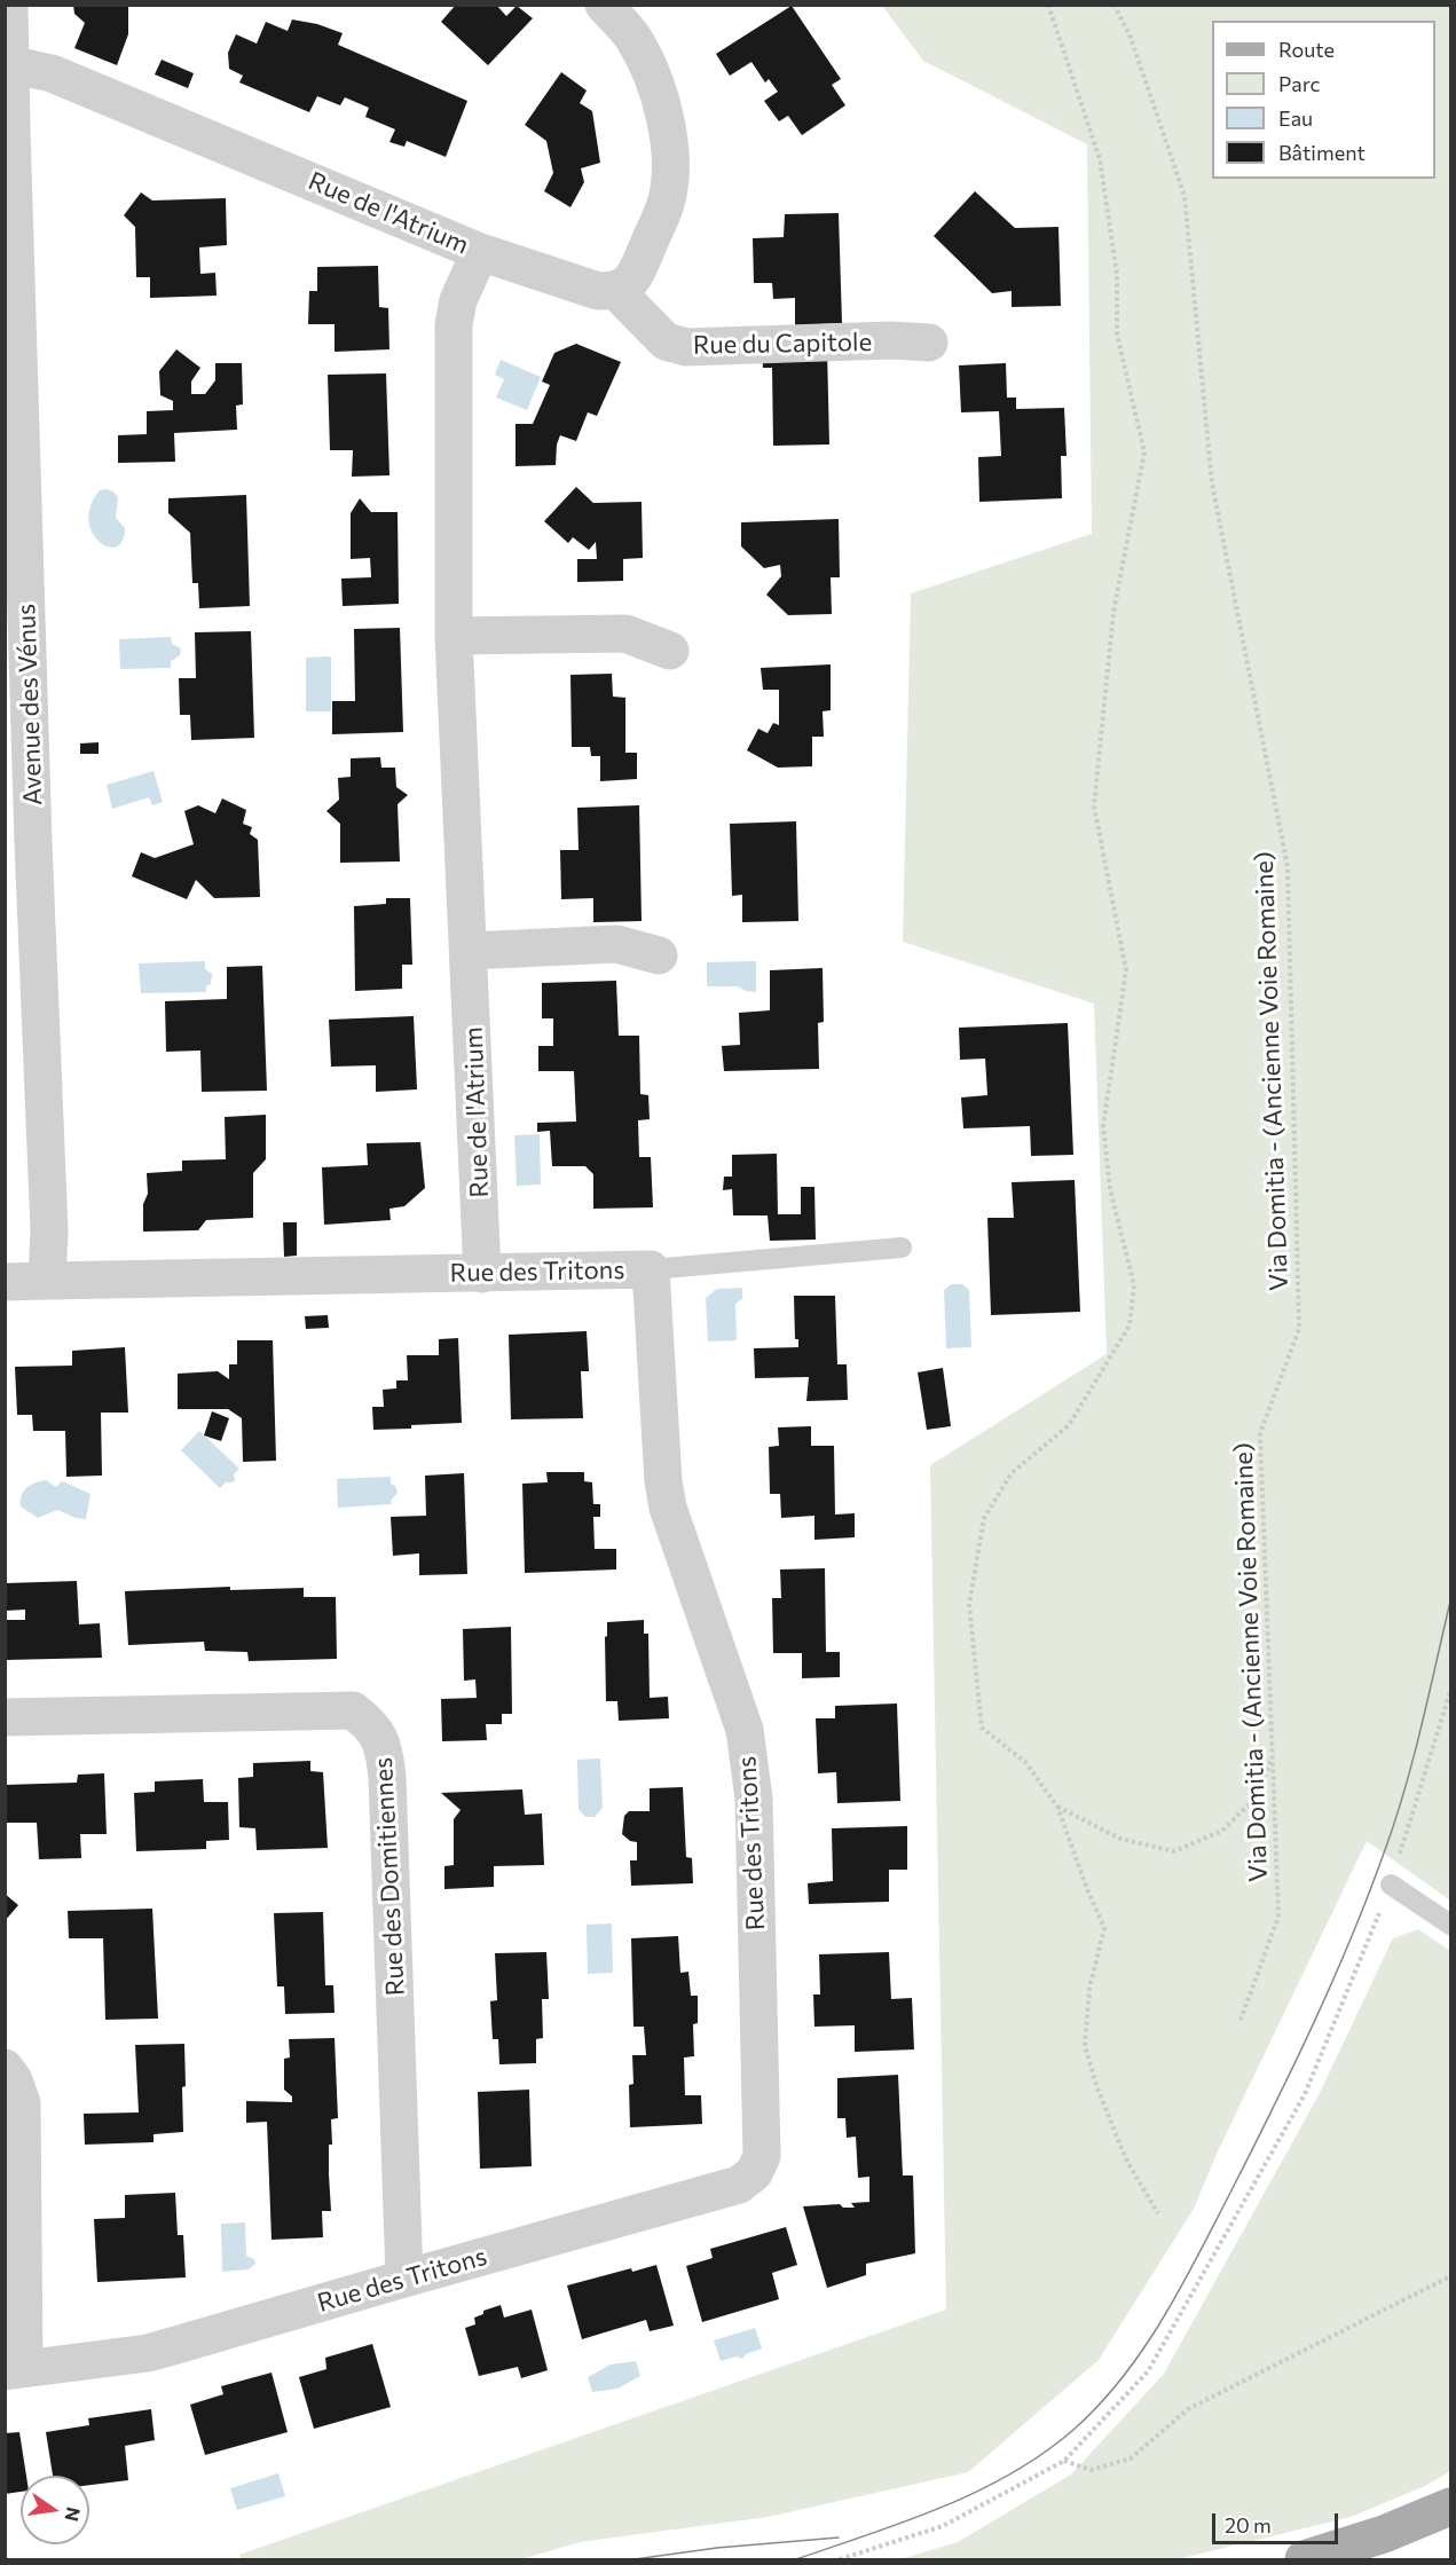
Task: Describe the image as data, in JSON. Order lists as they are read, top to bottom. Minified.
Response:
{"streets":{"street":["Rue de l'Atrium","Rue du Capitole","Avenue des Vénus","Rue des Tritons","Rue des Domitiennes"],"path":["Via Domitia - (Ancienne Voie Romaine)"]},"crossings":[["Rue de l'Atrium","Avenue des Vénus"],["Rue de l'Atrium","Rue des Tritons"],["Avenue des Vénus","Rue des Tritons"],["Rue des Tritons","Rue des Domitiennes"]],"legend":["Route","Parc","Eau","Bâtiment"],"scale_bar":"20 m","north":"right"}
